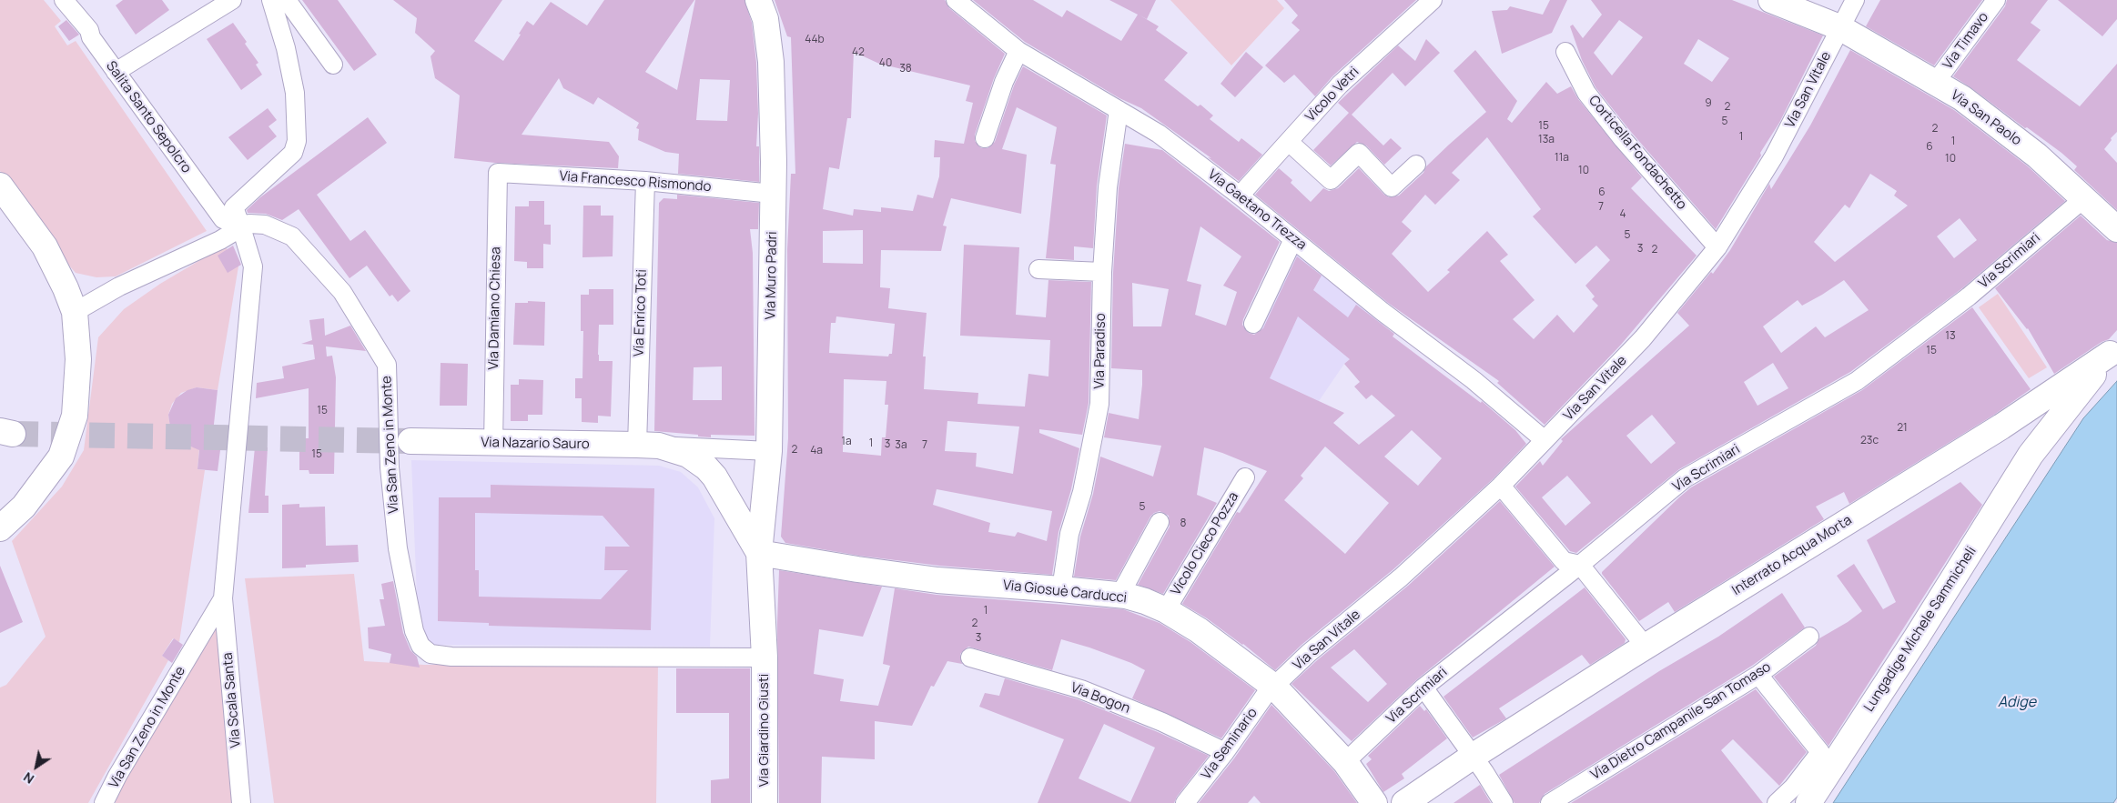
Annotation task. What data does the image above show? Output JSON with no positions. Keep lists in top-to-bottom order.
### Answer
{
  "streets": {
    "street": [
      "Via Timavo",
      "Via San Vitale",
      "Vicolo Vetri",
      "Salita Santo Sepolcro",
      "Via San Paolo",
      "Corticella Fondachetto",
      "Via Francesco Rismondo",
      "Via Gaetano Trezza",
      "Via Scrimiari",
      "Via Muro Padri",
      "Via Damiano Chiesa",
      "Via Enrico Toti",
      "Via Paradiso",
      "Via Nazario Sauro",
      "Via San Zeno in Monte",
      "Vicolo Cieco Pozza",
      "Interrato Acqua Morta",
      "Via Giosuè Carducci",
      "Lungadige Michele Sammicheli",
      "Via Bogon",
      "Via Scala Santa",
      "Via Dietro Campanile San Tomaso",
      "Via Giardino Giusti",
      "Via Seminario"
    ]
  },
  "crossings": [
    ["Via Timavo", "Via San Paolo"],
    ["Via San Vitale", "Via San Paolo"],
    ["Via San Vitale", "Corticella Fondachetto"],
    ["Via San Vitale", "Via Gaetano Trezza"],
    ["Via San Vitale", "Via Giosuè Carducci"],
    ["Via San Vitale", "Via Seminario"],
    ["Vicolo Vetri", "Via Gaetano Trezza"],
    ["Salita Santo Sepolcro", "Via San Zeno in Monte"],
    ["Via San Paolo", "Via Scrimiari"],
    ["Via Francesco Rismondo", "Via Muro Padri"],
    ["Via Francesco Rismondo", "Via Damiano Chiesa"],
    ["Via Francesco Rismondo", "Via Enrico Toti"],
    ["Via Gaetano Trezza", "Via Paradiso"],
    ["Via Scrimiari", "Via Giosuè Carducci"],
    ["Via Muro Padri", "Via Nazario Sauro"],
    ["Via Muro Padri", "Via Giosuè Carducci"],
    ["Via Muro Padri", "Via Giardino Giusti"],
    ["Via Damiano Chiesa", "Via Nazario Sauro"],
    ["Via Enrico Toti", "Via Nazario Sauro"],
    ["Via Paradiso", "Via Giosuè Carducci"],
    ["Via Nazario Sauro", "Via Giosuè Carducci"],
    ["Via Nazario Sauro", "Via Giardino Giusti"],
    ["Via San Zeno in Monte", "Via Scala Santa"],
    ["Via San Zeno in Monte", "Via Giardino Giusti"],
    ["Vicolo Cieco Pozza", "Via Giosuè Carducci"],
    ["Interrato Acqua Morta", "Lungadige Michele Sammicheli"],
    ["Via Giosuè Carducci", "Via Giardino Giusti"],
    ["Via Giosuè Carducci", "Via Seminario"],
    ["Via Bogon", "Via Seminario"]
  ],
  "water": ["Adige"],
  "house_numbers": [
    "44b",
    "42",
    "40",
    "38",
    "9",
    "2",
    "5",
    "15",
    "2",
    "1",
    "13a",
    "1",
    "6",
    "11a",
    "10",
    "10",
    "6",
    "7",
    "4",
    "5",
    "3",
    "2",
    "13",
    "15",
    "15",
    "21",
    "23c",
    "1a",
    "1",
    "3",
    "3a",
    "7",
    "2",
    "4a",
    "15",
    "5",
    "8",
    "1",
    "2",
    "3"
  ],
  "north": "bottom left"
}
